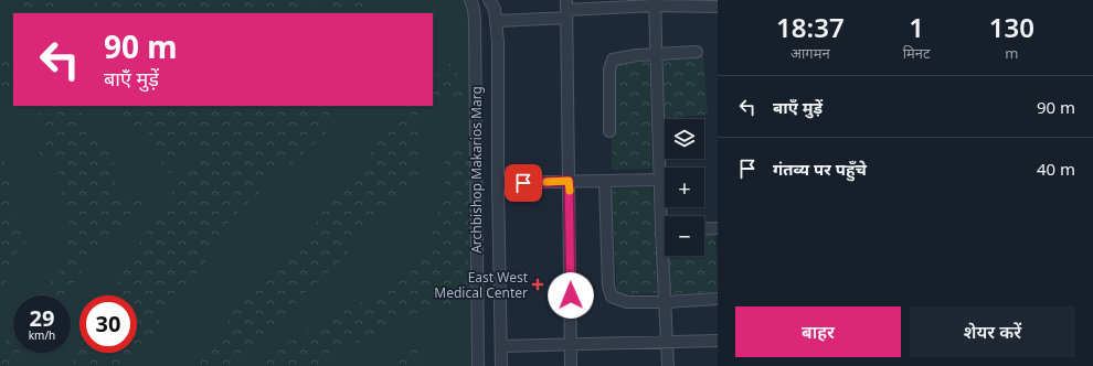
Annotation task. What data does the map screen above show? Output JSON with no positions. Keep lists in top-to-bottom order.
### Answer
{
  "streets": {
    "street": ["Archbishop Makarios Marg"]
  },
  "places": {
    "health": ["East West Medical Center"]
  },
  "page": {
    "eta": [
      "18:37",
      "आगमन",
      "1",
      "मिनट",
      "130",
      "m"
    ],
    "turn": ["90 m", "बाएँ मुड़ें"],
    "list": [
      {
        "name": "बाएँ मुड़ें",
        "value": "90 m"
      },
      {
        "name": "गंतव्य पर पहुँचे",
        "value": "40 m"
      }
    ],
    "map_buttons": ["+", "−"],
    "speed": "29 km/h",
    "limit": "30",
    "buttons": ["बाहर", "शेयर करें"]
  }
}
